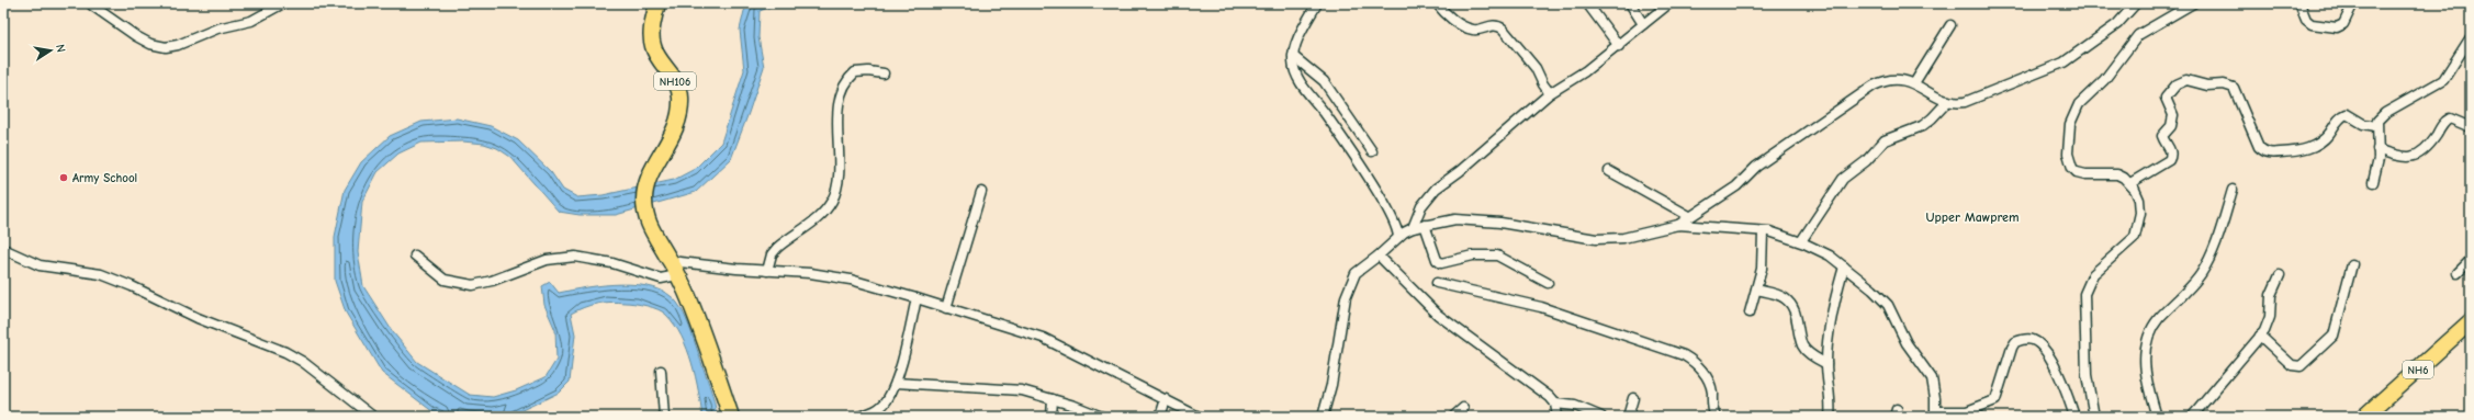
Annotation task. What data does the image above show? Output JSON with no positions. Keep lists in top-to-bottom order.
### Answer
{
  "streets": {
    "highway": ["NH106", "NH6"]
  },
  "districts": ["Upper Mawprem"],
  "places": ["Army School"],
  "north": "right"
}
